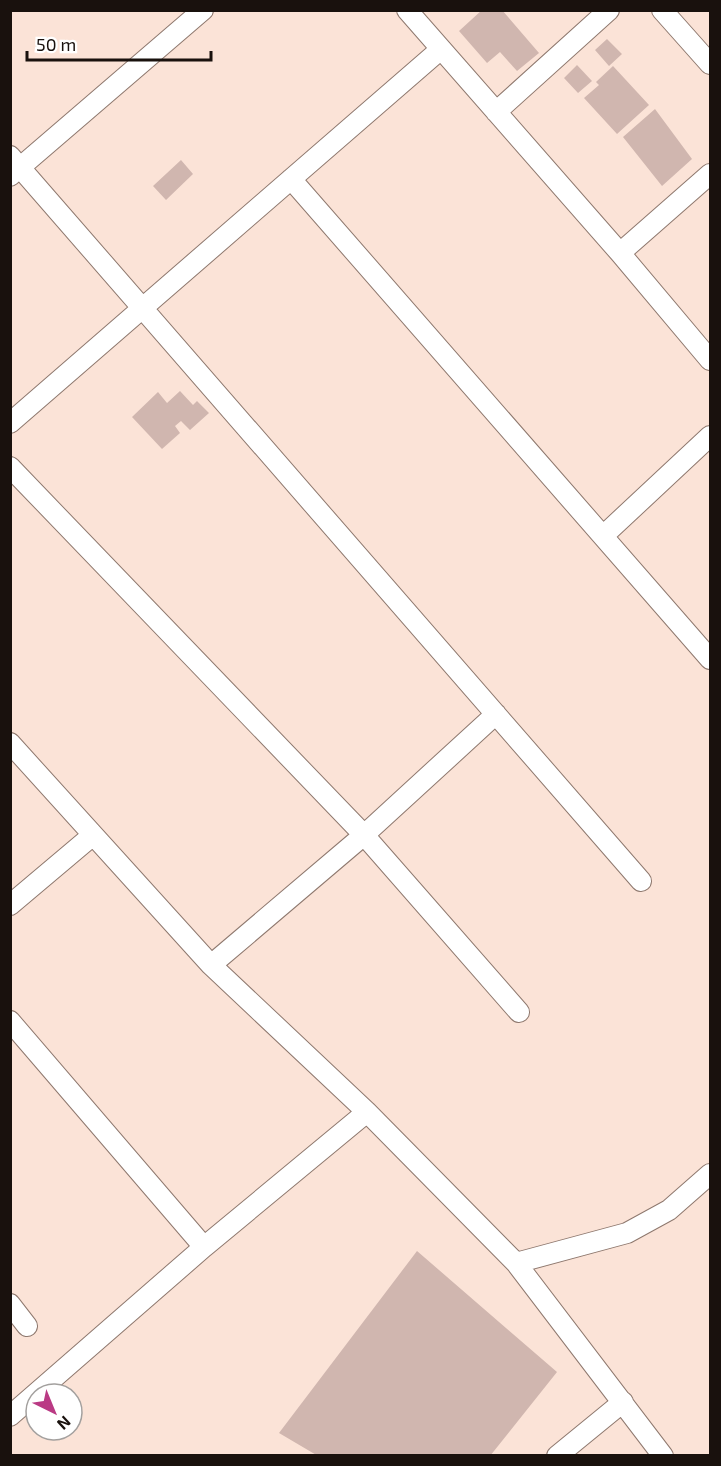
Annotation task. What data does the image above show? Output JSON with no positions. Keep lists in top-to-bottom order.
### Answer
{
  "scale_bar": "50 m",
  "north": "bottom right"
}
